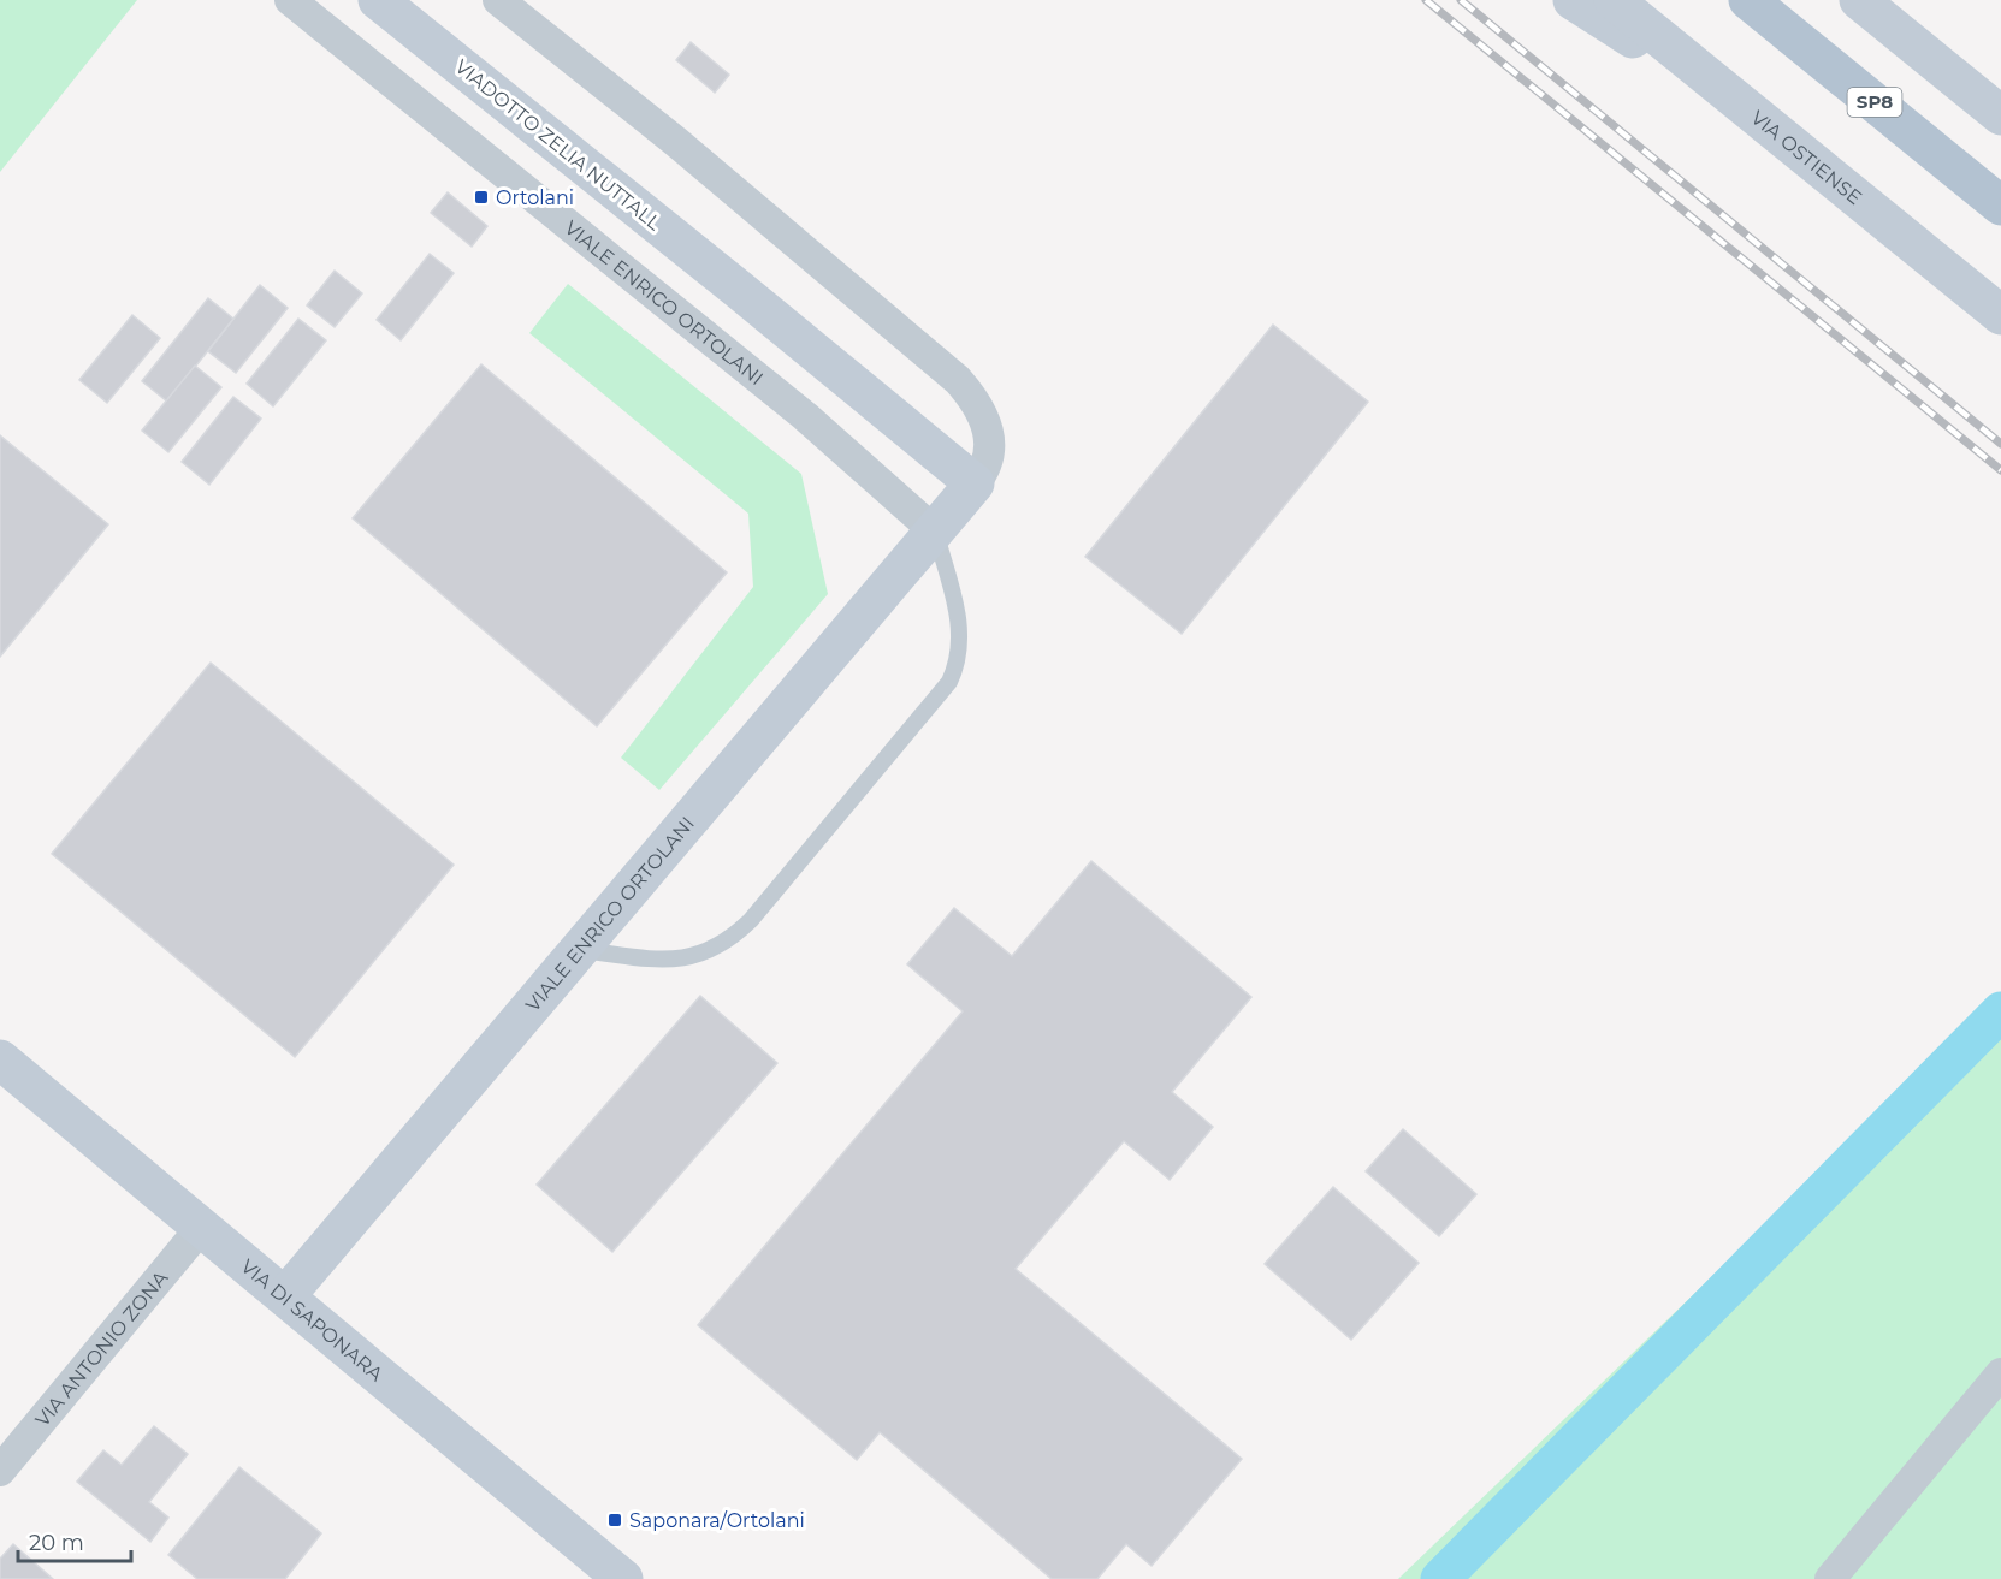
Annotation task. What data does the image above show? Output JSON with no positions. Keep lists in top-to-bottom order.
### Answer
{
  "streets": {
    "main road": ["SP8"],
    "street": [
      "VIADOTTO ZELIA NUTTALL",
      "VIA OSTIENSE",
      "VIALE ENRICO ORTOLANI",
      "VIA DI SAPONARA",
      "VIA ANTONIO ZONA"
    ]
  },
  "crossings": [
    ["VIADOTTO ZELIA NUTTALL", "VIALE ENRICO ORTOLANI"],
    ["VIALE ENRICO ORTOLANI", "VIA DI SAPONARA"],
    ["VIA DI SAPONARA", "VIA ANTONIO ZONA"]
  ],
  "places": {
    "transit": ["Ortolani", "Saponara/Ortolani"]
  },
  "scale_bar": "20 m"
}
